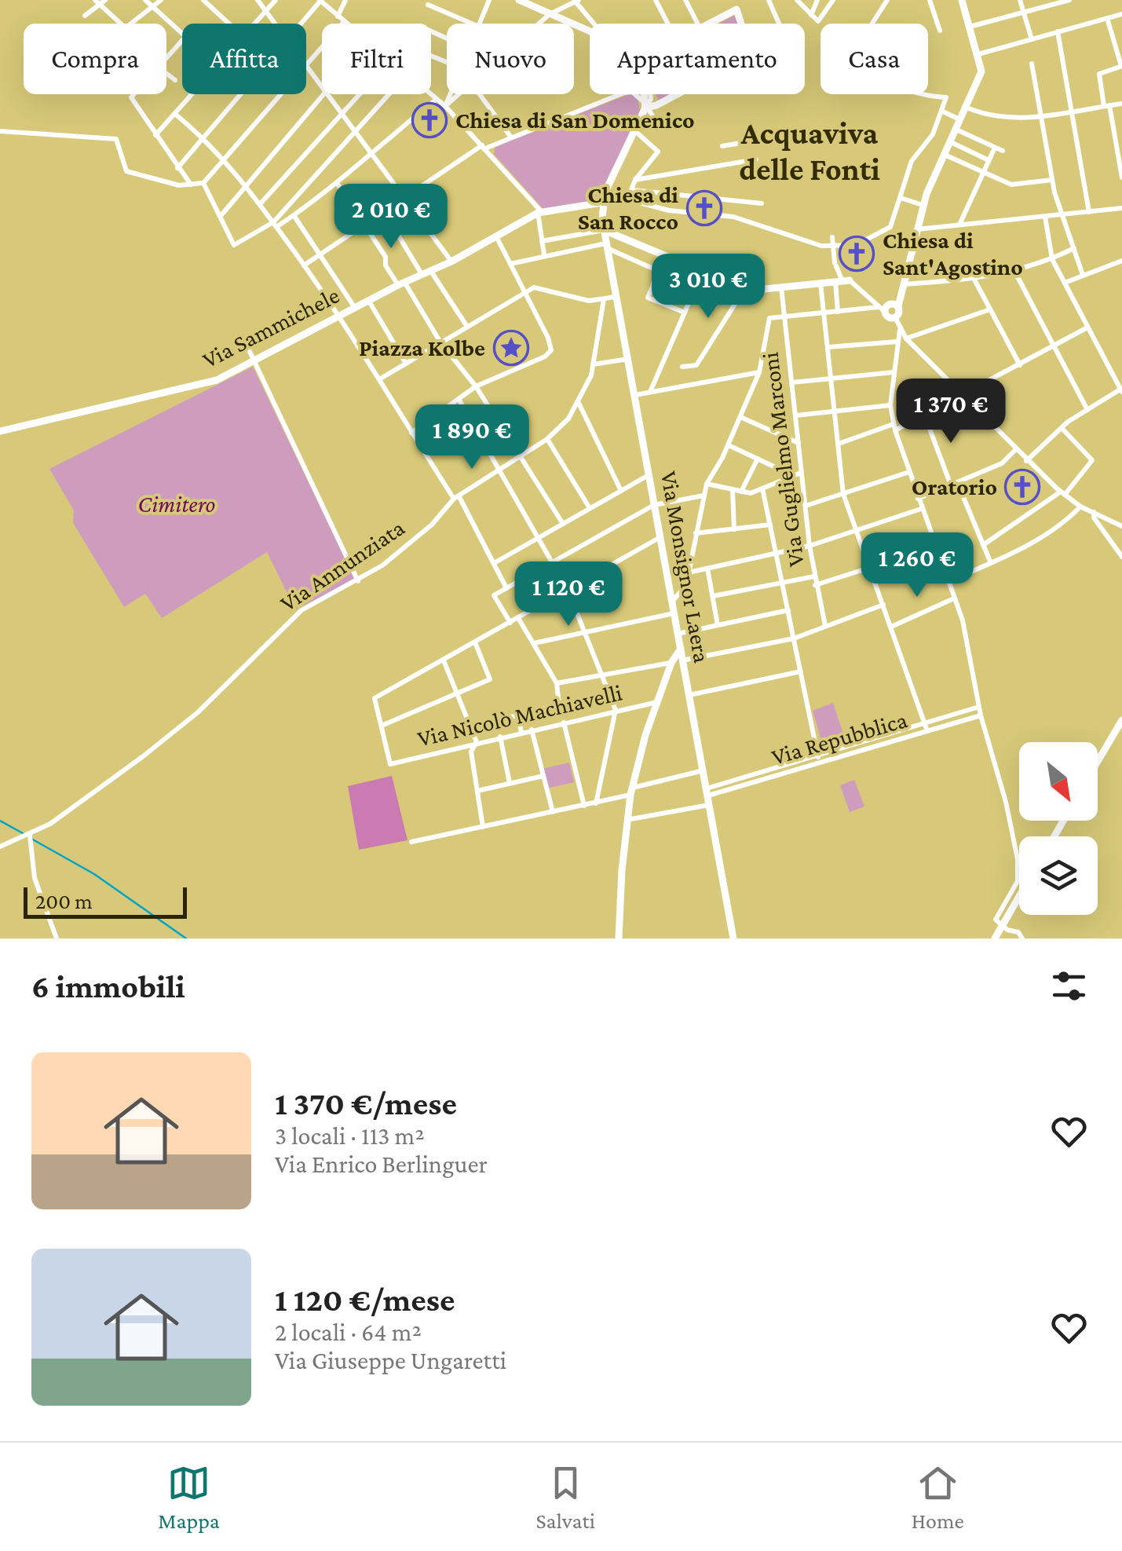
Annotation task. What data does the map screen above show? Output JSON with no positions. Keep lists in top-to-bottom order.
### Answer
{
  "streets": {
    "street": [
      "Via Sammichele",
      "Via Guglielmo Marconi",
      "Via Annunziata",
      "Via Monsignor Laera",
      "Via Nicolò Machiavelli",
      "Via Repubblica"
    ]
  },
  "crossings": [
    ["Via Monsignor Laera", "Via Repubblica"]
  ],
  "districts": ["Acquaviva delle Fonti"],
  "parks": ["Cimitero"],
  "places": {
    "church": [
      "Chiesa di San Domenico",
      "Chiesa di San Rocco",
      "Chiesa di Sant'Agostino",
      "Oratorio"
    ],
    "place": ["Piazza Kolbe"]
  },
  "scale_bar": "200 m",
  "north": "bottom right",
  "page": {
    "chip": [
      "Compra",
      "Affitta",
      "Filtri",
      "Nuovo",
      "Appartamento",
      "Casa"
    ],
    "price": [
      "2 010 €",
      "3 010 €",
      "1 370 €",
      "1 890 €",
      "1 260 €",
      "1 120 €"
    ],
    "scale": "200 m",
    "heading": "6 immobili",
    "list": [
      {
        "name": "1 370 €/mese",
        "note": "3 locali · 113 m² · Via Enrico Berlinguer"
      },
      {
        "name": "1 120 €/mese",
        "note": "2 locali · 64 m² · Via Giuseppe Ungaretti"
      }
    ],
    "tabs": ["Mappa", "Salvati", "Home"]
  }
}
